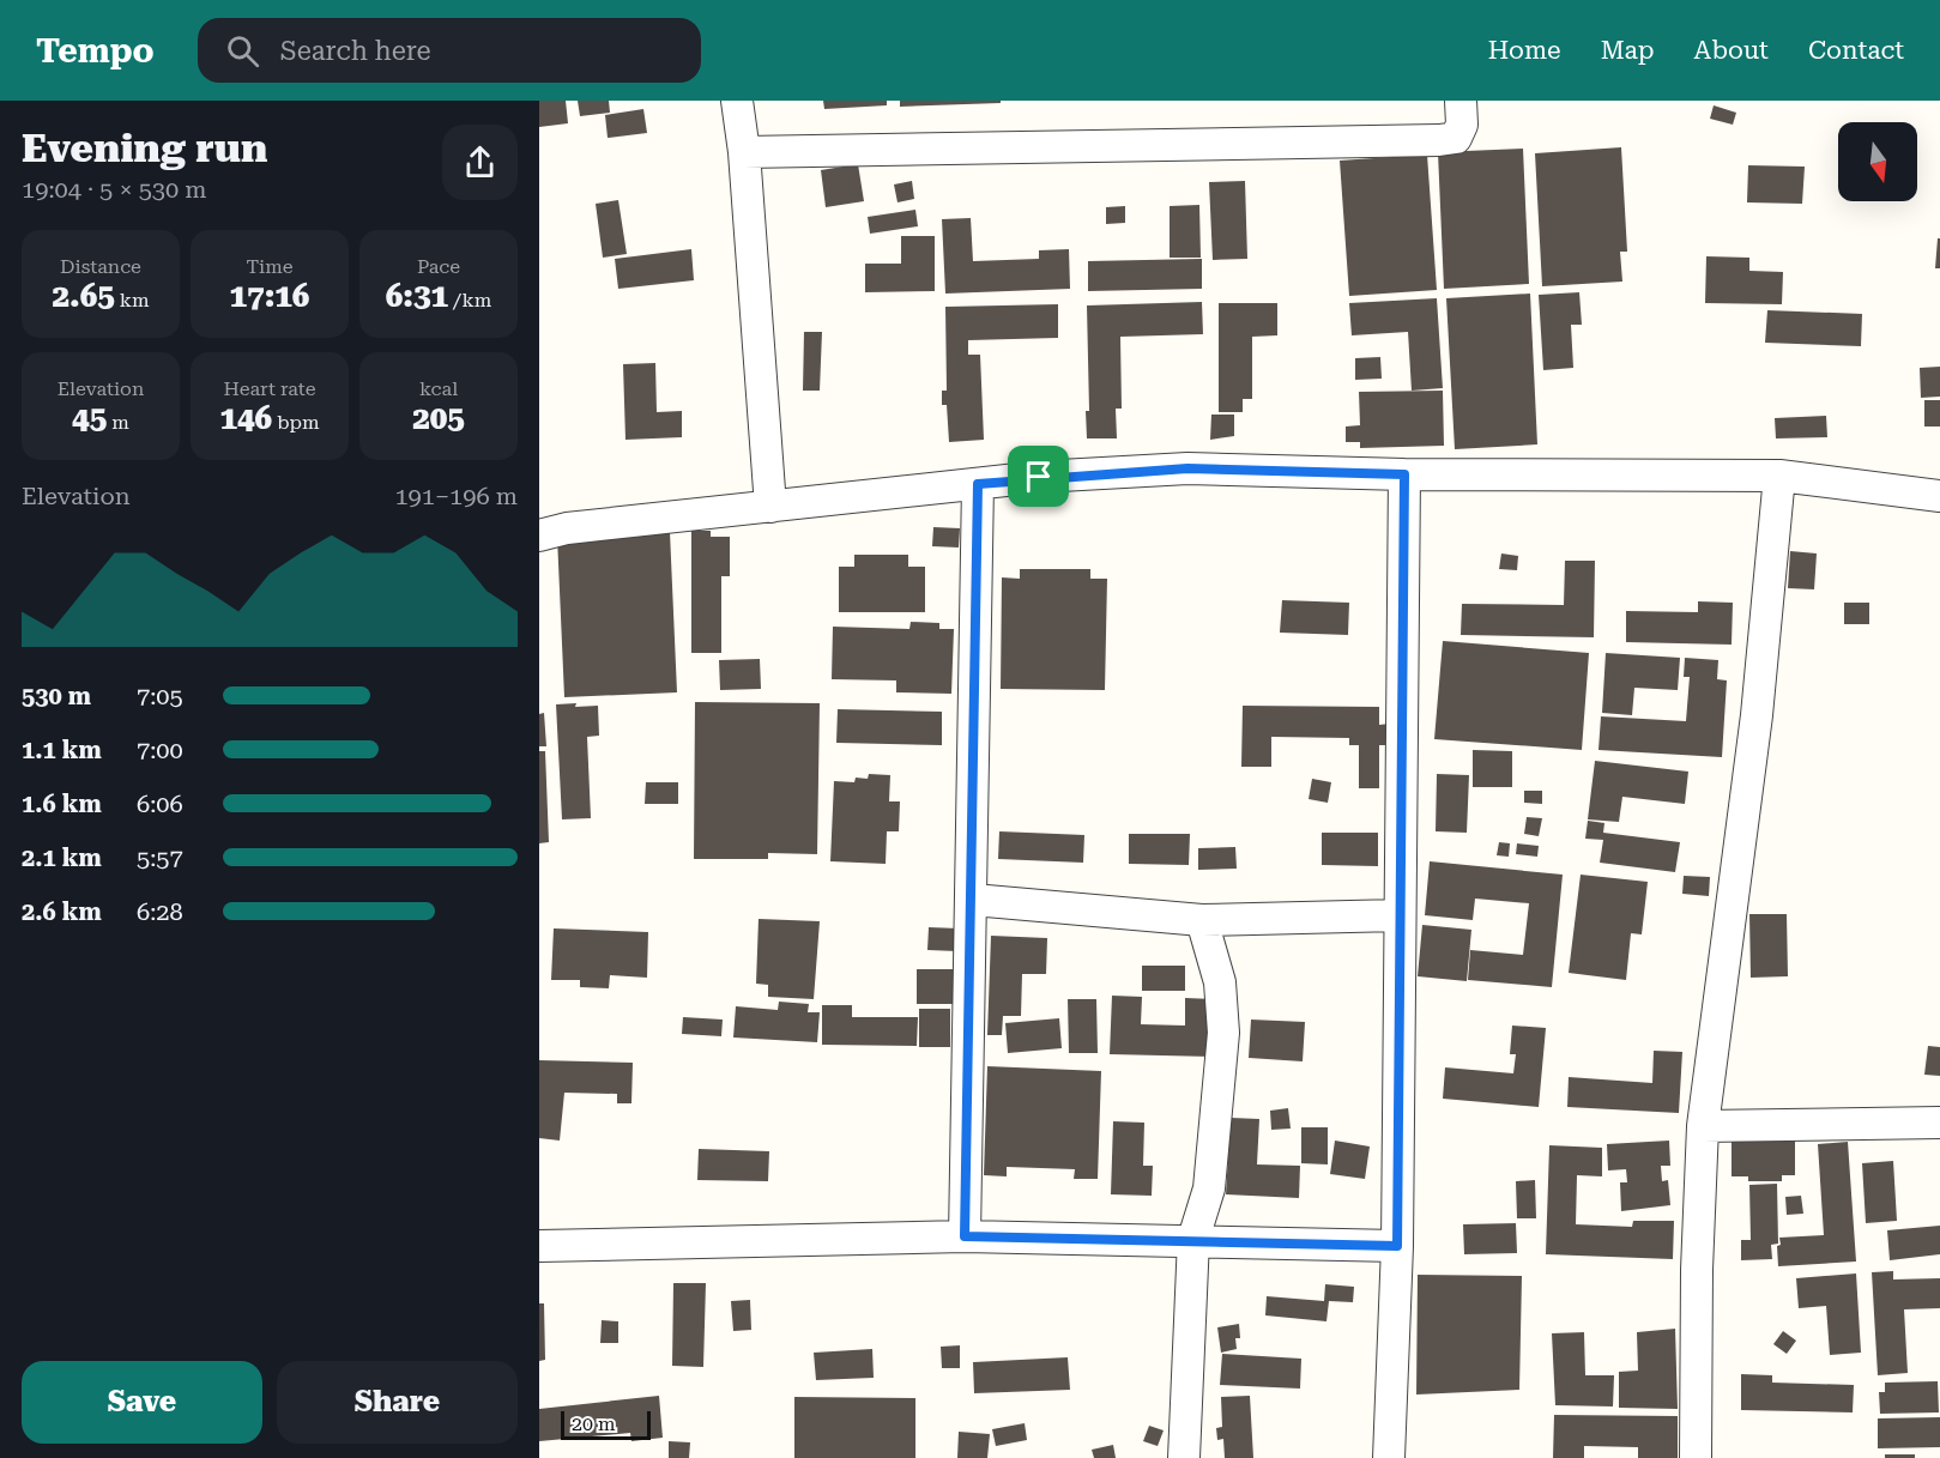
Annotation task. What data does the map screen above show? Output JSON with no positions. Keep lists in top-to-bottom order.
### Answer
{
  "scale_bar": "20 m",
  "north": "bottom",
  "page": {
    "header": "Tempo",
    "search": "Search here",
    "nav": [
      "Home",
      "Map",
      "About",
      "Contact"
    ],
    "heading": ["Evening run", "19:04 · 5 × 530 m"],
    "stats": [
      ["Distance", "2.65 km"],
      ["Time", "17:16"],
      ["Pace", "6:31 /km"],
      ["Elevation", "45 m"],
      ["Heart rate", "146 bpm"],
      ["kcal", "205"]
    ],
    "chart": ["Elevation", "191–196 m"],
    "list": [
      {
        "name": "530 m",
        "note": "7:05"
      },
      {
        "name": "1.1 km",
        "note": "7:00"
      },
      {
        "name": "1.6 km",
        "note": "6:06"
      },
      {
        "name": "2.1 km",
        "note": "5:57"
      },
      {
        "name": "2.6 km",
        "note": "6:28"
      }
    ],
    "buttons": ["Save", "Share"],
    "scale": "20 m"
  }
}
